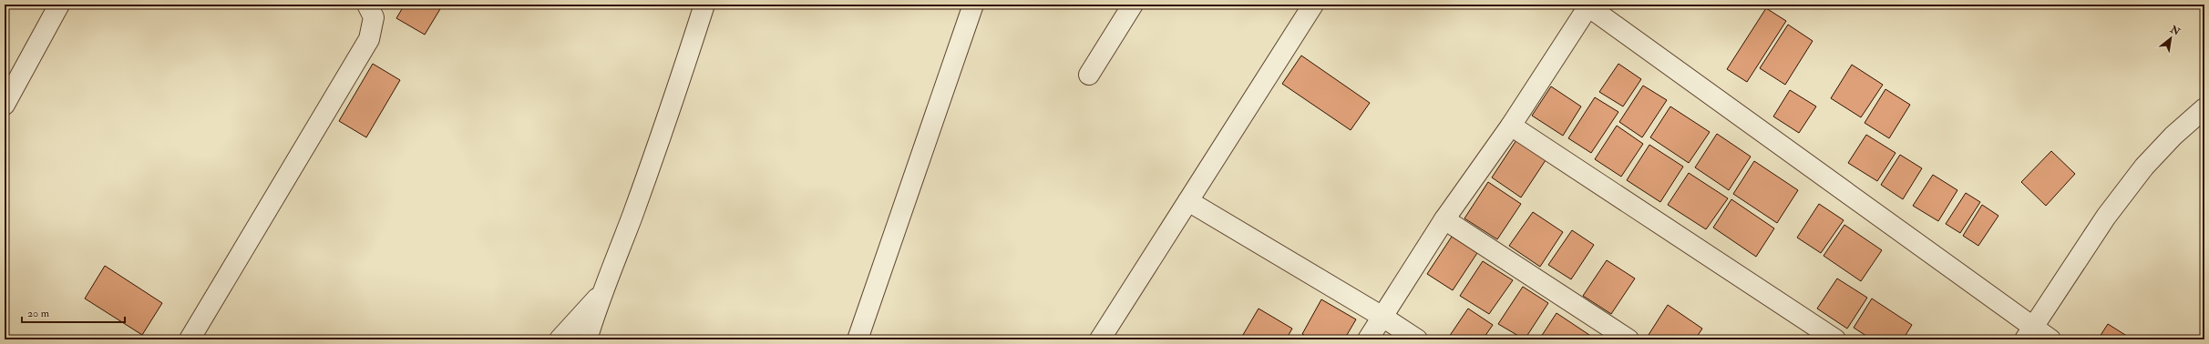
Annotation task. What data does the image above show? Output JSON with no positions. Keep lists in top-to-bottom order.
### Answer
{
  "scale_bar": "20 m",
  "north": "top right"
}
